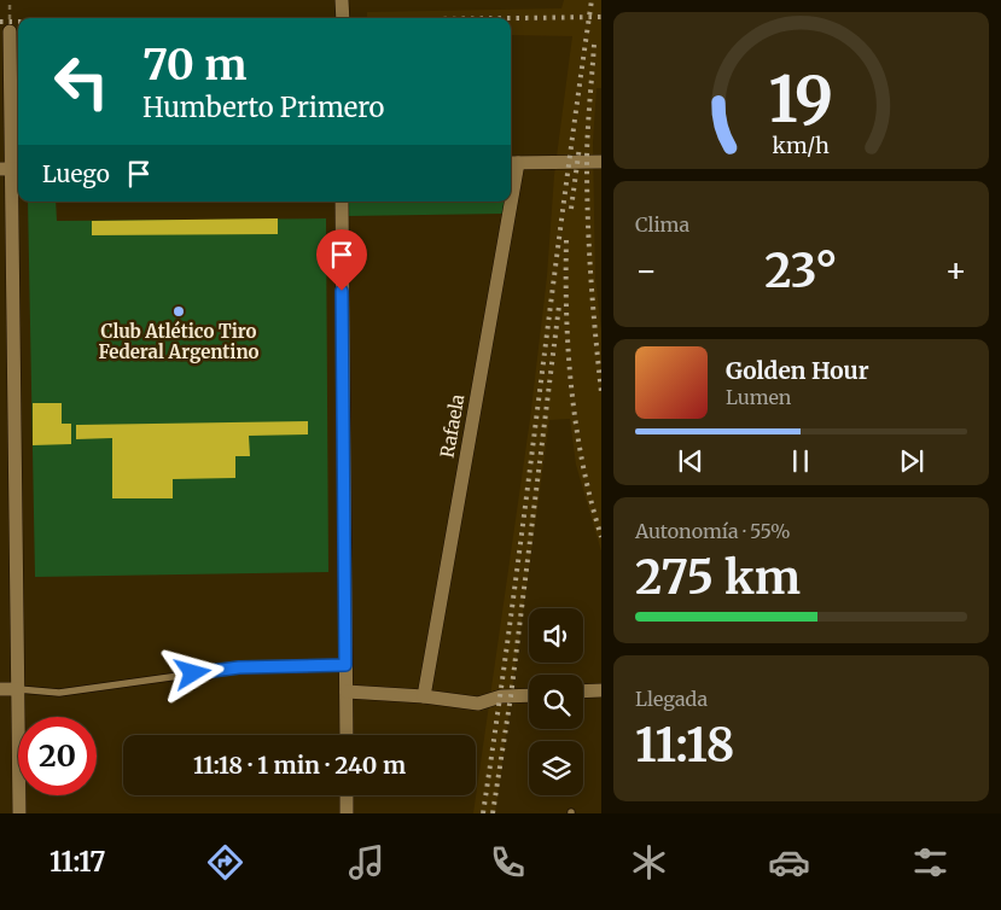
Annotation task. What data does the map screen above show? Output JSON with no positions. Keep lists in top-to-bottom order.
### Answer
{
  "streets": {
    "street": ["Rafaela"]
  },
  "places": ["Club Atlético Tiro Federal Argentino"],
  "page": {
    "turn": ["70 m", "Humberto Primero"],
    "then": "Luego",
    "tile": [
      "Clima",
      ["Autonomía · 55%", "275 km"],
      ["Llegada", "11:18"]
    ],
    "heat": ["−", "23°", "+"],
    "song": ["Golden Hour", "Lumen"],
    "limit": "20",
    "trip": "11:18 · 1 min · 240 m",
    "tabs": "11:17",
    "gauge": ["19", "km/h"]
  }
}
